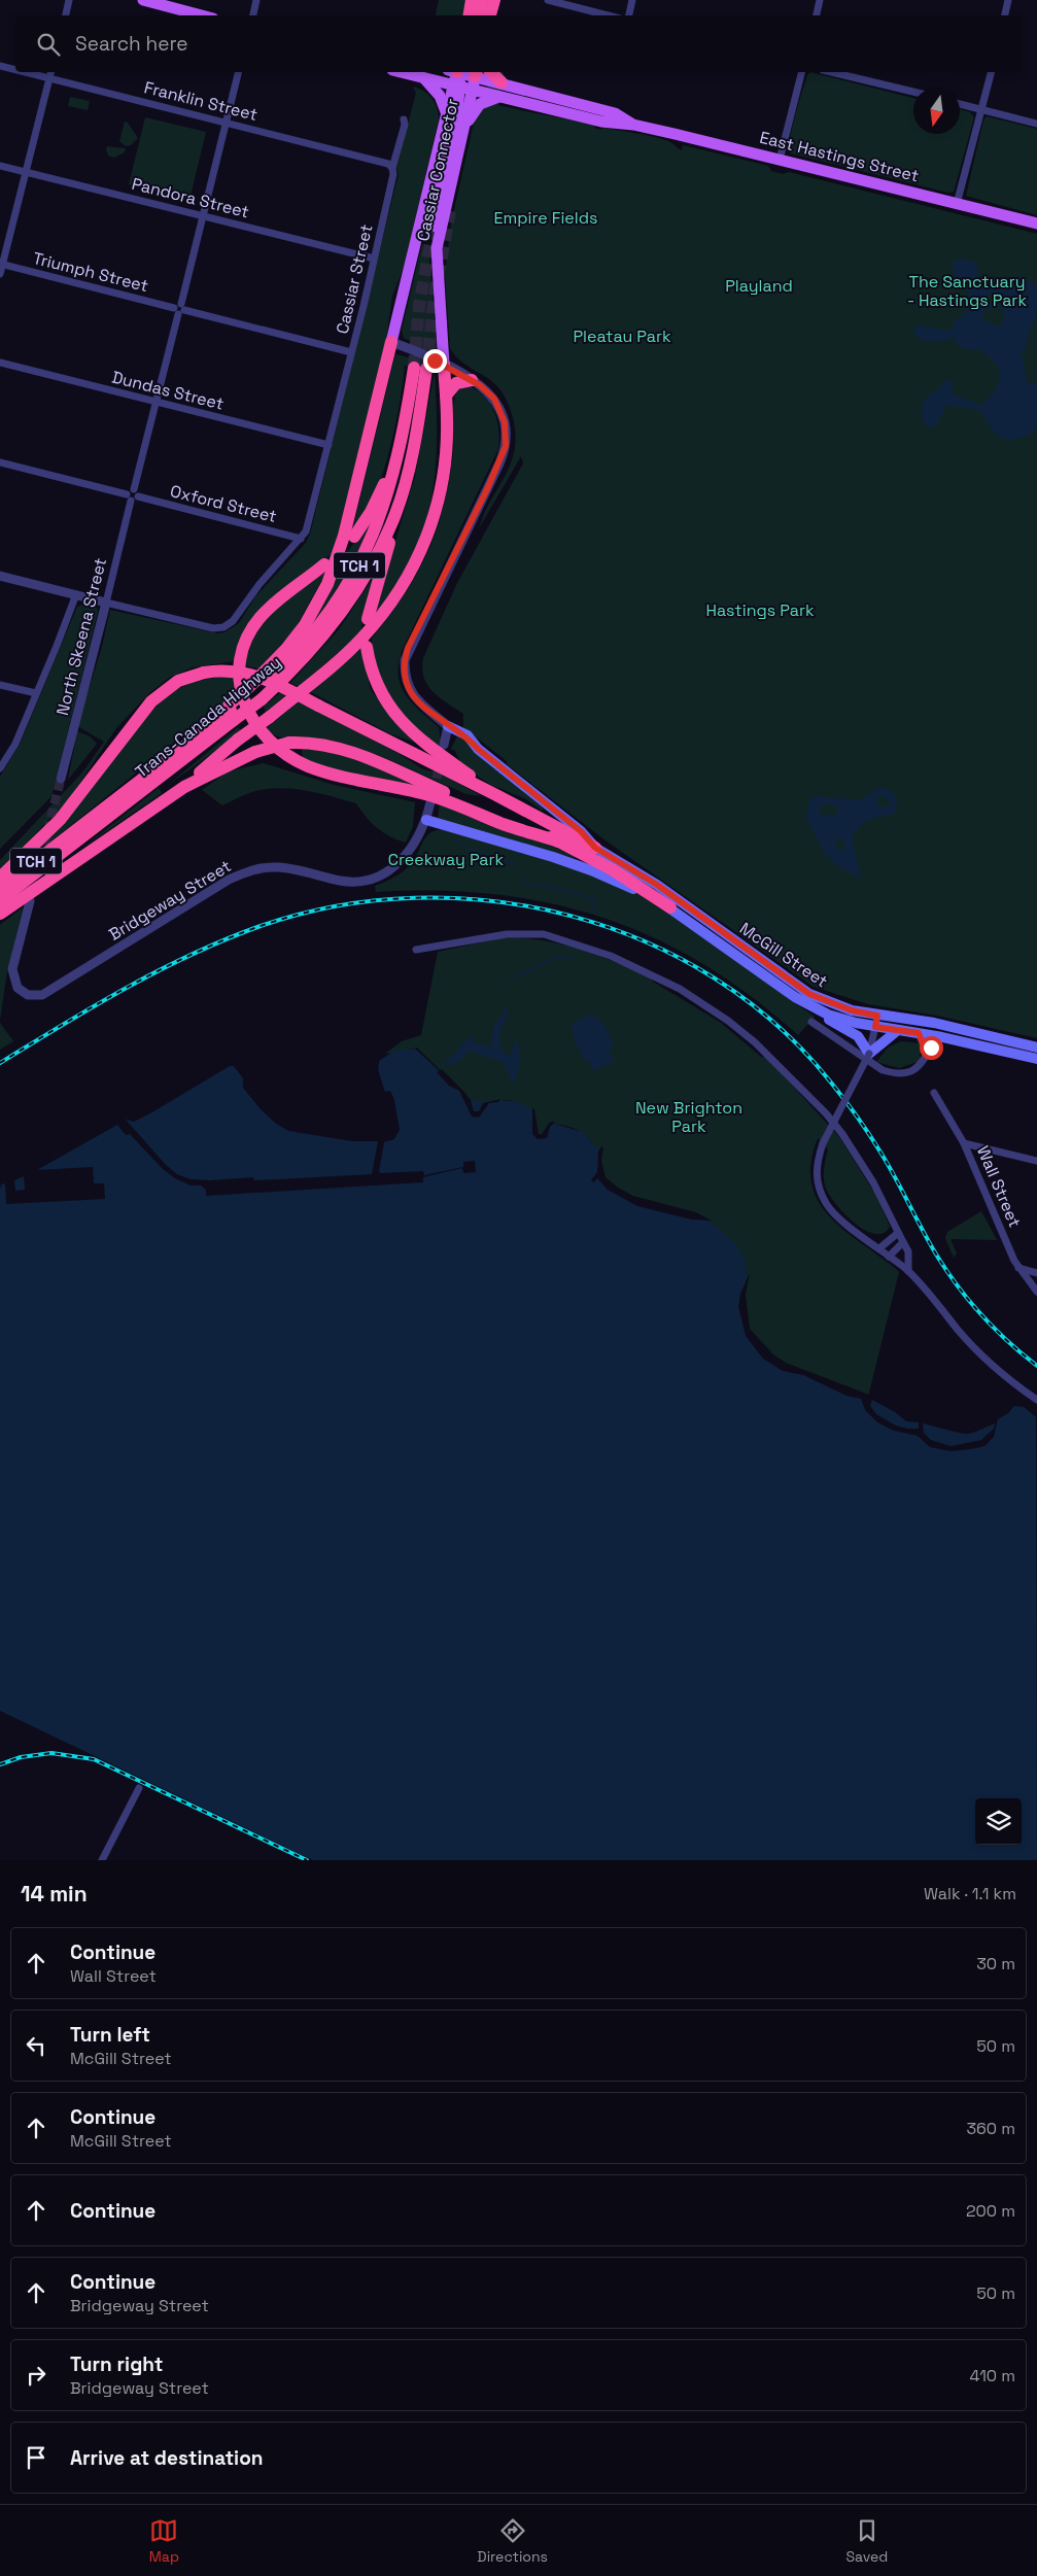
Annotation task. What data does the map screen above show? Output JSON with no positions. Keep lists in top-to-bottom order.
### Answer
{
  "streets": {
    "highway": ["TCH 1", "Trans-Canada Highway"],
    "main road": ["East Hastings Street", "Cassiar Connector", "McGill Street"],
    "street": [
      "Franklin Street",
      "Pandora Street",
      "Triumph Street",
      "Cassiar Street",
      "Dundas Street",
      "Oxford Street",
      "North Skeena Street",
      "Bridgeway Street",
      "Wall Street"
    ]
  },
  "crossings": [
    ["Franklin Street", "Cassiar Street"],
    ["East Hastings Street", "Cassiar Connector"],
    ["Pandora Street", "Cassiar Street"],
    ["Triumph Street", "Cassiar Street"],
    ["Cassiar Street", "Dundas Street"],
    ["Cassiar Street", "Oxford Street"],
    ["Cassiar Street", "North Skeena Street"],
    ["Oxford Street", "North Skeena Street"],
    ["Bridgeway Street", "McGill Street"]
  ],
  "parks": [
    "Empire Fields",
    "The Sanctuary - Hastings Park",
    "Playland",
    "Pleatau Park",
    "Hastings Park",
    "Creekway Park",
    "New Brighton Park"
  ],
  "north": "bottom",
  "page": {
    "search": "Search here",
    "heading": ["14 min", "Walk · 1.1 km"],
    "list": [
      ["Continue", "Wall Street", "30 m"],
      ["Turn left", "McGill Street", "50 m"],
      ["Continue", "McGill Street", "360 m"],
      ["Continue", "200 m"],
      ["Continue", "Bridgeway Street", "50 m"],
      ["Turn right", "Bridgeway Street", "410 m"],
      "Arrive at destination"
    ],
    "nav": ["Map", "Directions", "Saved"]
  }
}
